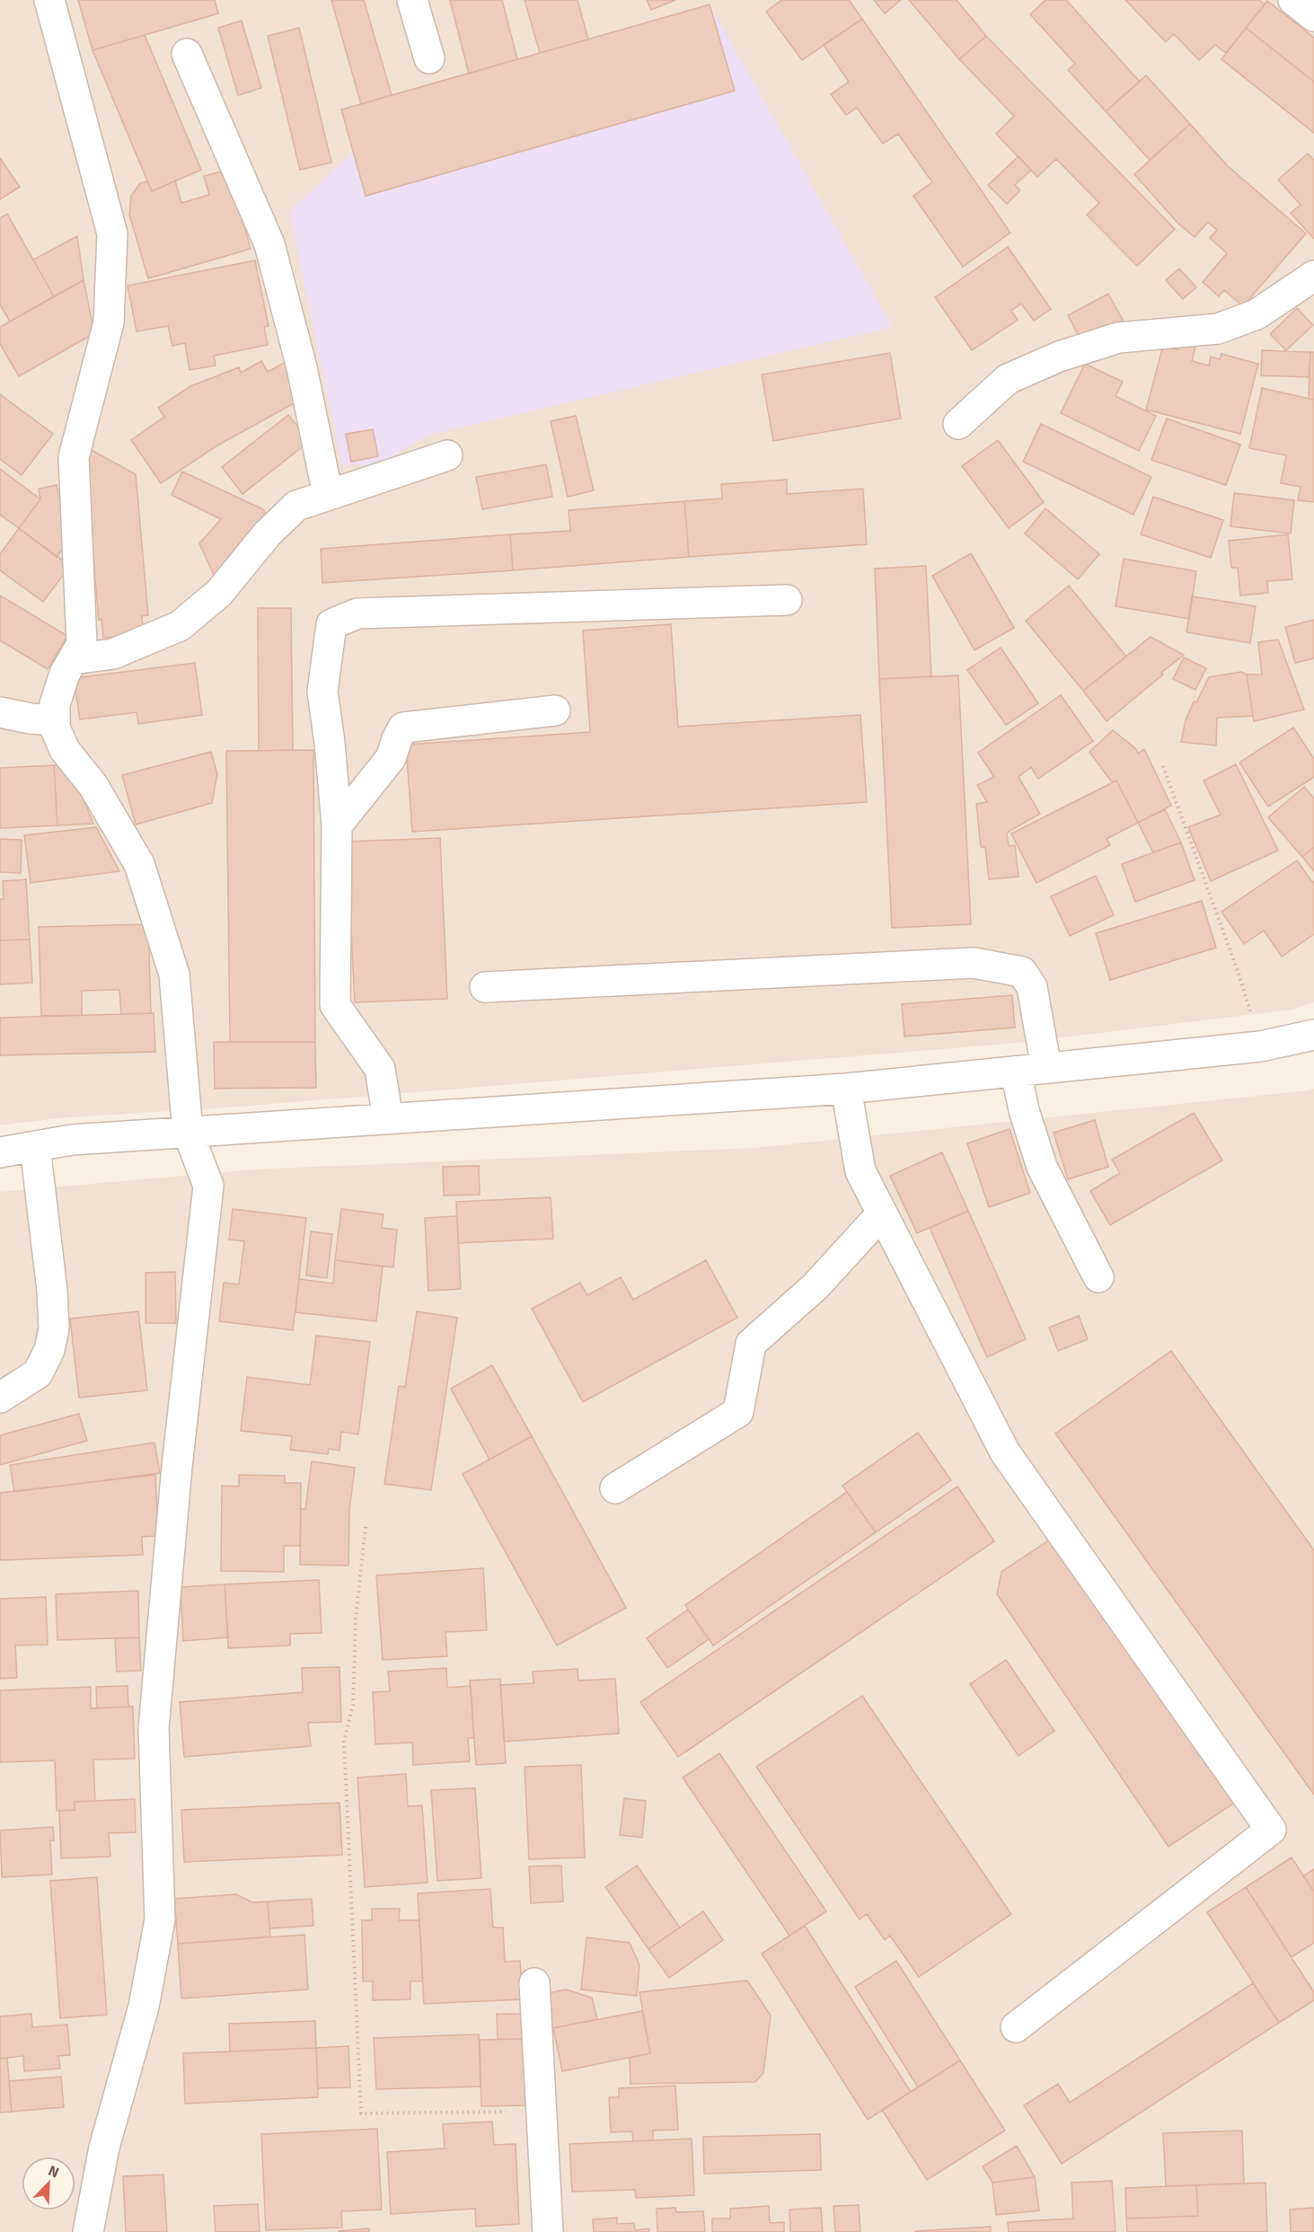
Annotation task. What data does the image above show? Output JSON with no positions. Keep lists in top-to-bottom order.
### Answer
{
  "north": "top right"
}
